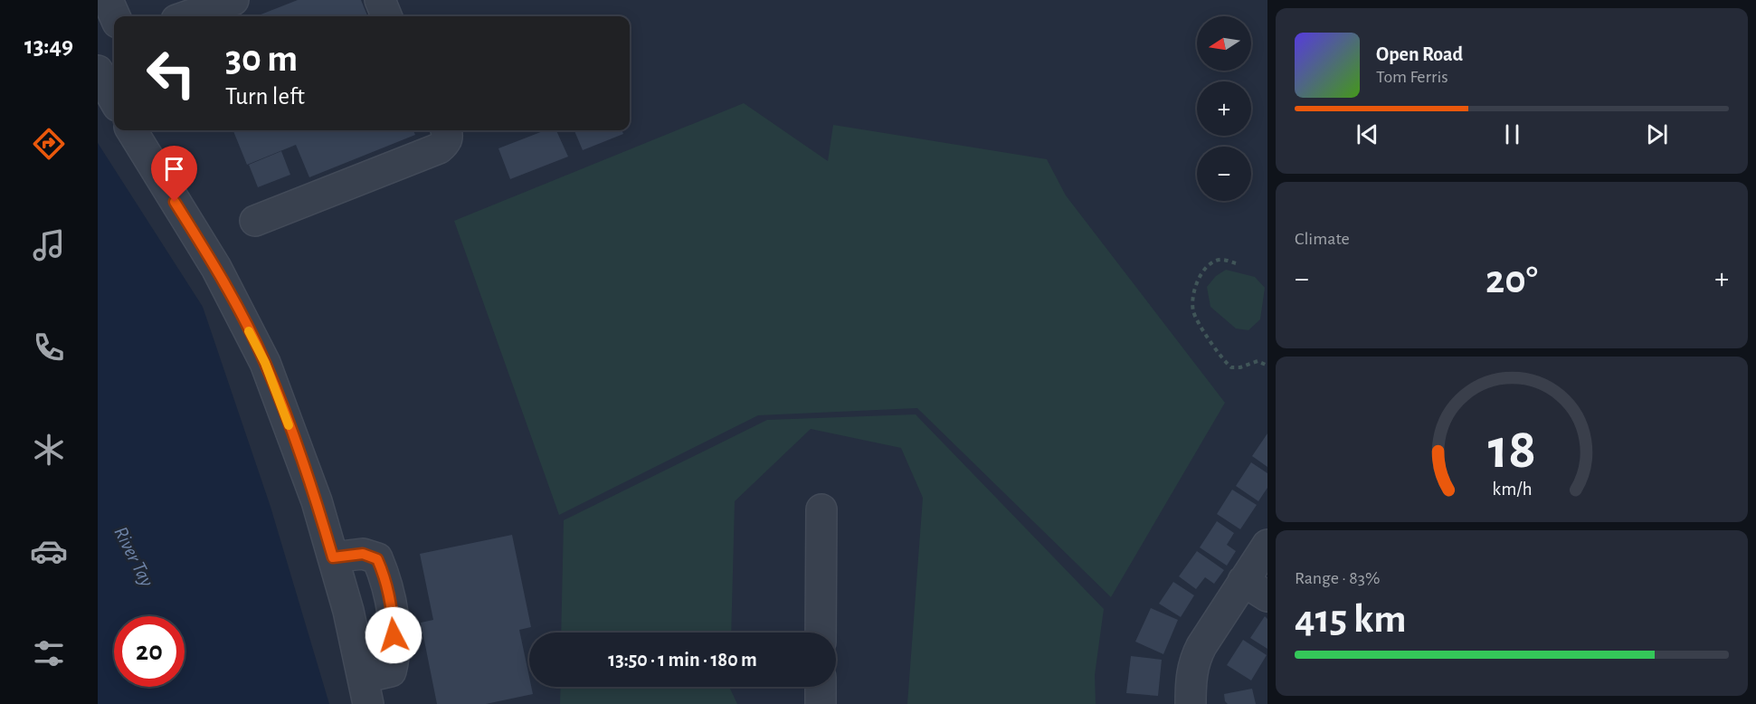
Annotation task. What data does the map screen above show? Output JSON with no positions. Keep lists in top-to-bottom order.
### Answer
{
  "water": ["River Tay"],
  "north": "left",
  "page": {
    "tabs": "13:49",
    "map_buttons": ["+", "−"],
    "turn": ["30 m", "Turn left"],
    "song": ["Open Road", "Tom Ferris"],
    "tile": [
      "Climate",
      ["Range · 83%", "415 km"]
    ],
    "heat": ["−", "20°", "+"],
    "limit": "20",
    "trip": "13:50 · 1 min · 180 m",
    "gauge": ["18", "km/h"]
  }
}
